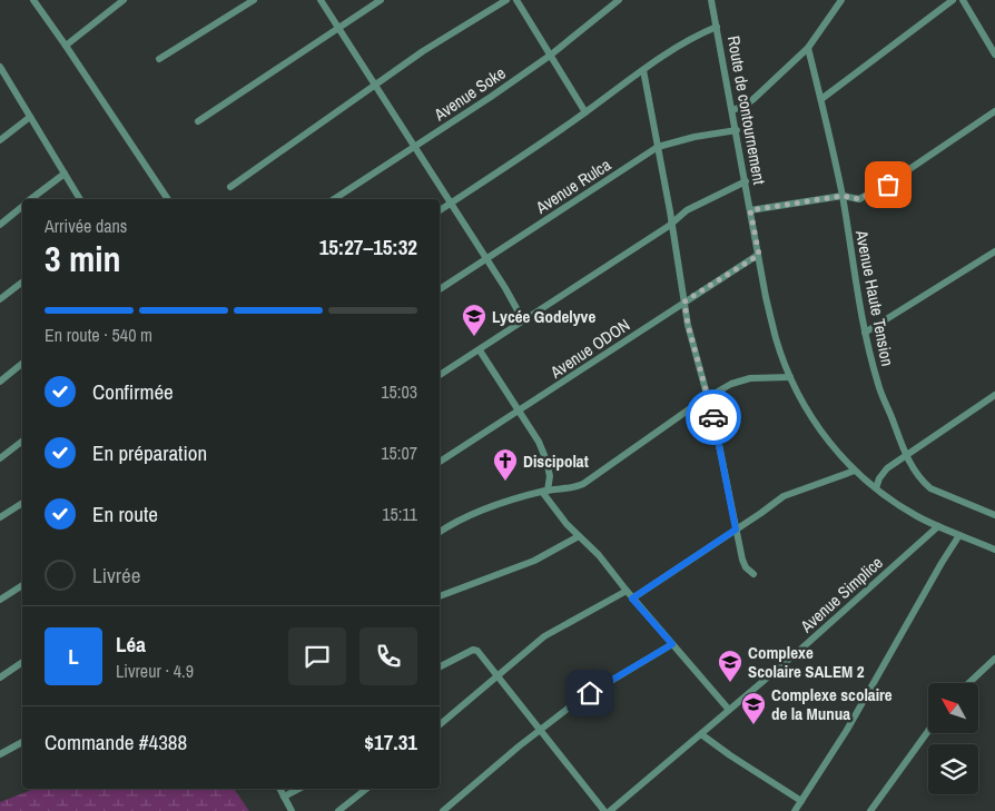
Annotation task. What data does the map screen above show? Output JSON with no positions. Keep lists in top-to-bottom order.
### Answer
{
  "streets": {
    "street": [
      "Avenue Soke",
      "Route de contournement",
      "Avenue Rulca",
      "Avenue Haute Tension",
      "Avenue ODON",
      "Avenue Simplice"
    ]
  },
  "crossings": [
    ["Route de contournement", "Avenue Rulca"],
    ["Route de contournement", "Avenue ODON"],
    ["Route de contournement", "Avenue Simplice"]
  ],
  "places": {
    "school or university": ["Lycée Godelyve", "Complexe Scolaire SALEM 2", "Complexe scolaire de la Munua"],
    "church": ["Discipolat"]
  },
  "north": "top left",
  "page": {
    "heading": ["3 min", "Arrivée dans", "15:27–15:32"],
    "panel": [
      "Léa",
      "Livreur · 4.9",
      "Commande #4388",
      "$17.31"
    ],
    "bar": "En route · 540 m",
    "list": [
      ["Confirmée", "15:03"],
      ["En préparation", "15:07"],
      ["En route", "15:11"],
      "Livrée"
    ],
    "round": "L"
  }
}
